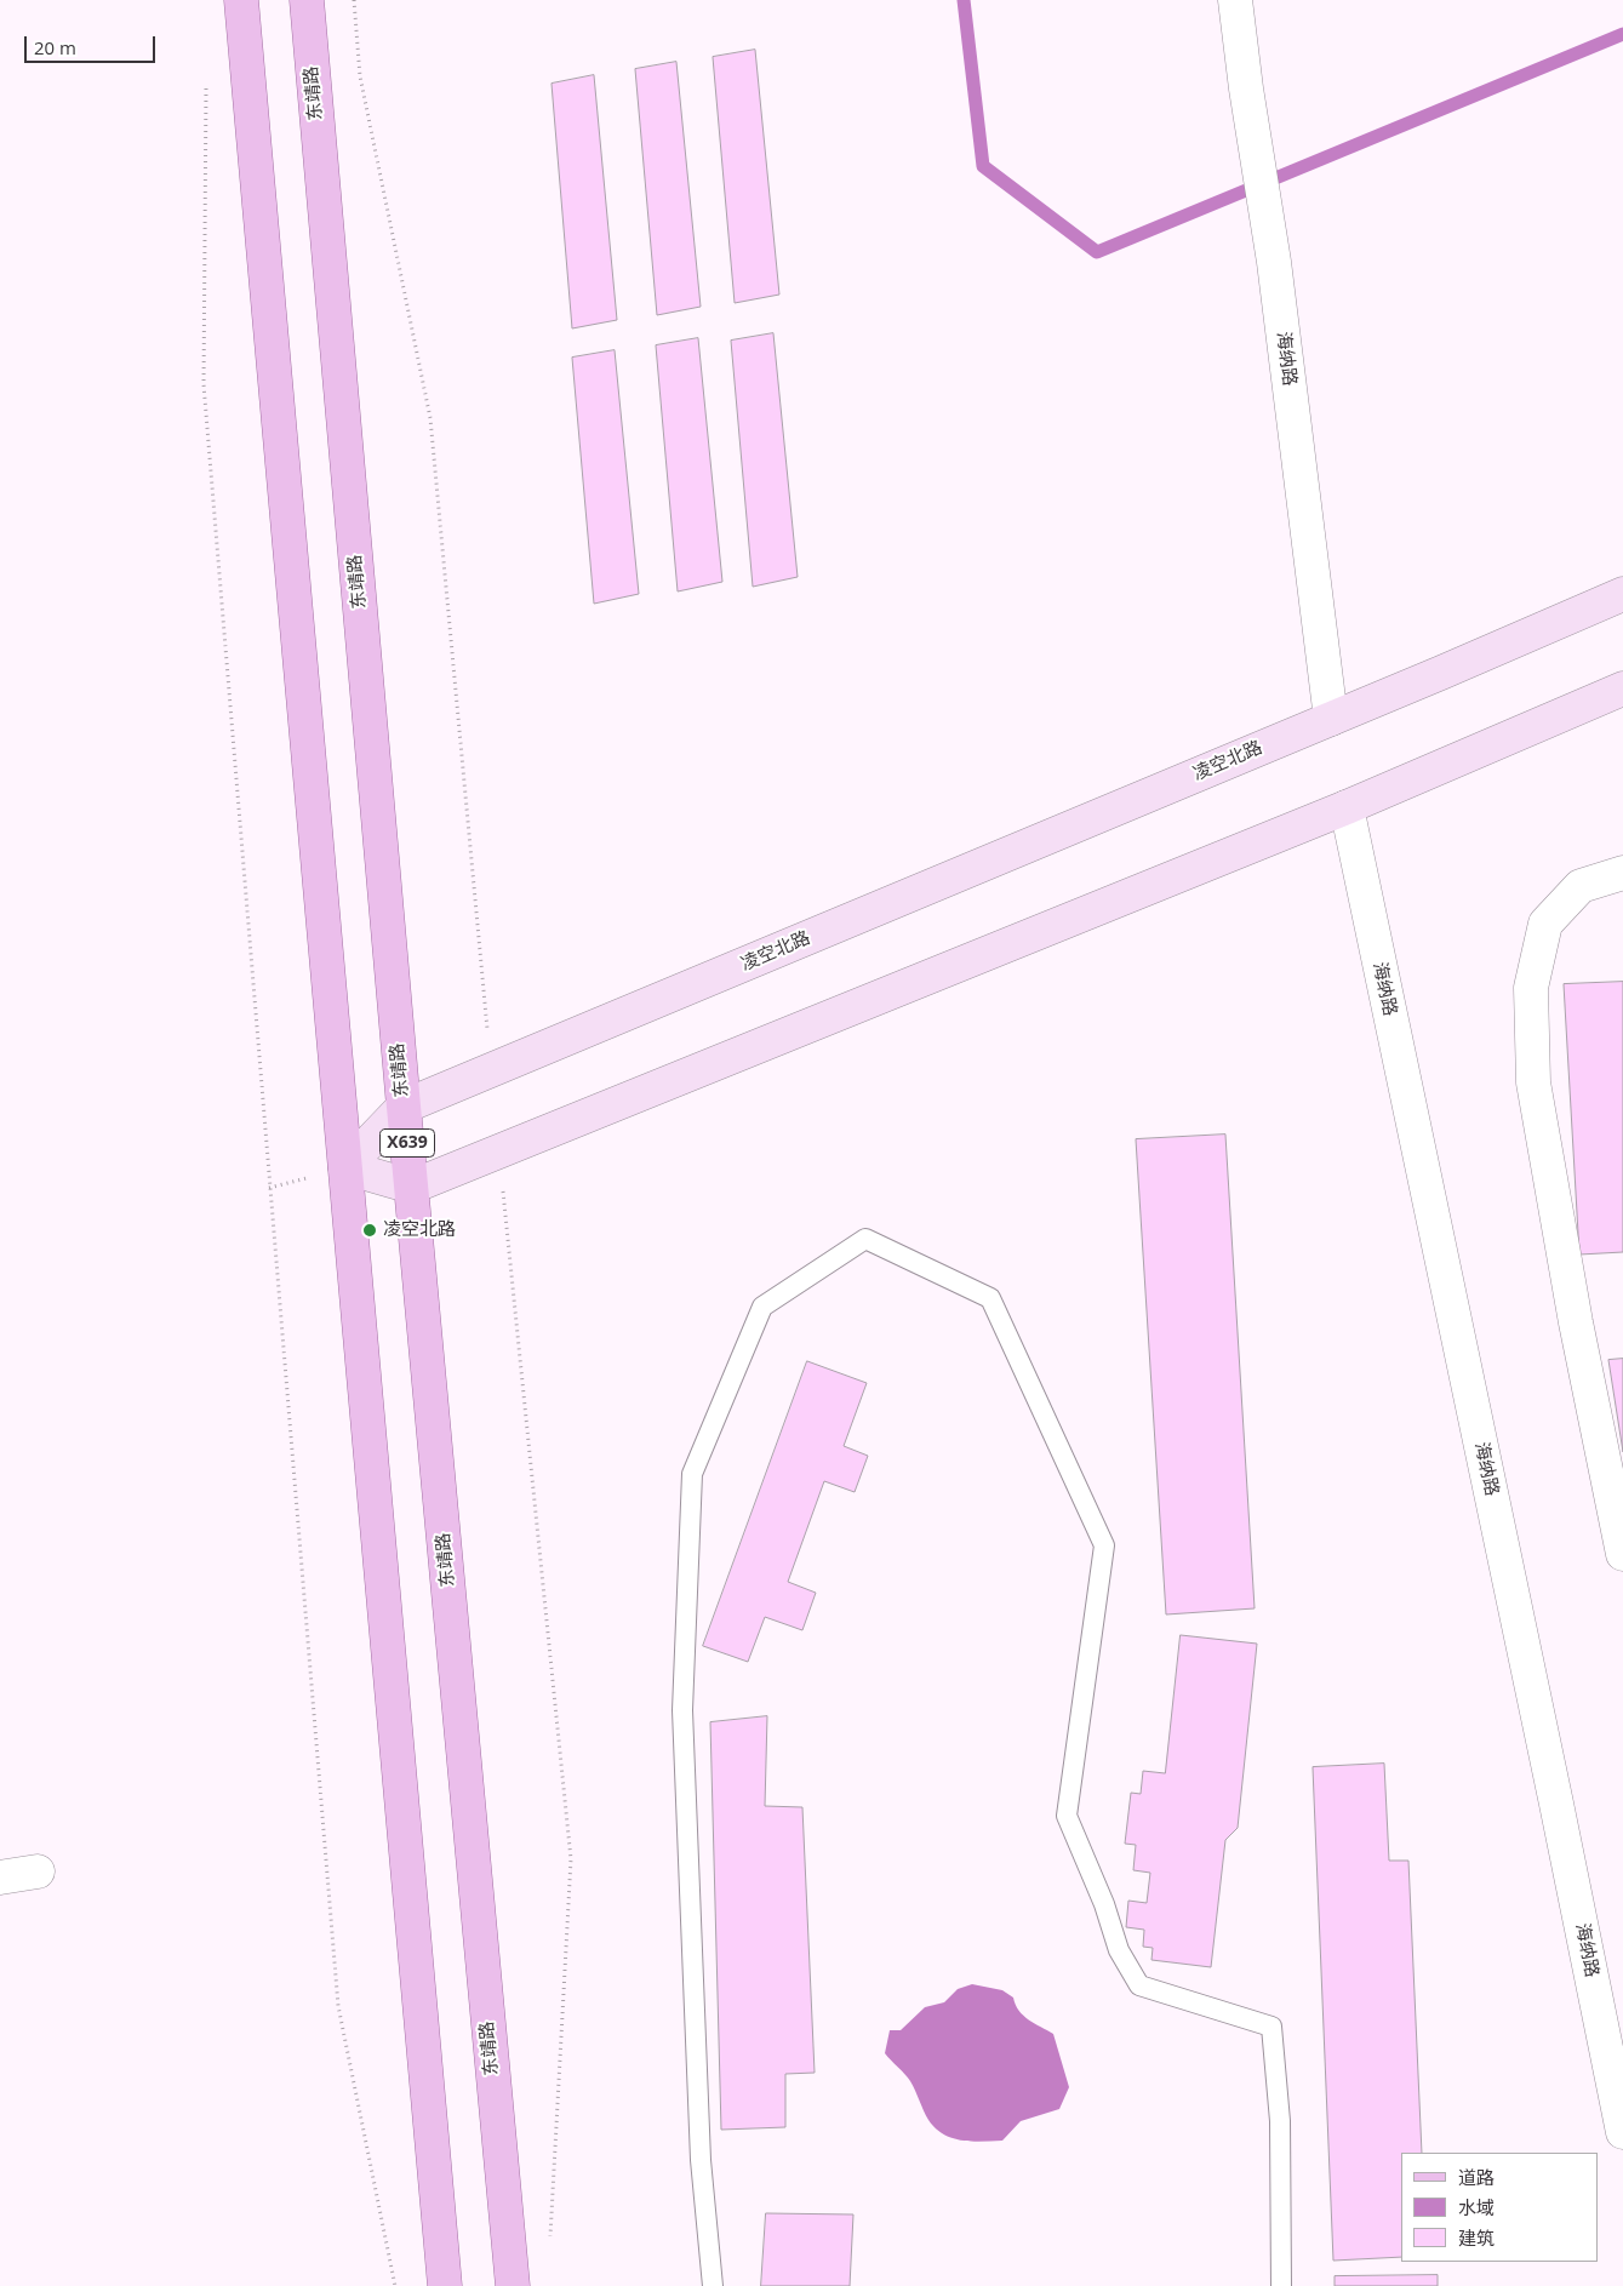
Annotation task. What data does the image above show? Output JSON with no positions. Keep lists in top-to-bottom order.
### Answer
{
  "streets": {
    "main road": ["东靖路", "凌空北路", "X639"],
    "street": ["海纳路"]
  },
  "crossings": [
    ["东靖路", "凌空北路"],
    ["海纳路", "凌空北路"]
  ],
  "places": ["凌空北路"],
  "legend": ["道路", "水域", "建筑"],
  "scale_bar": "20 m"
}
